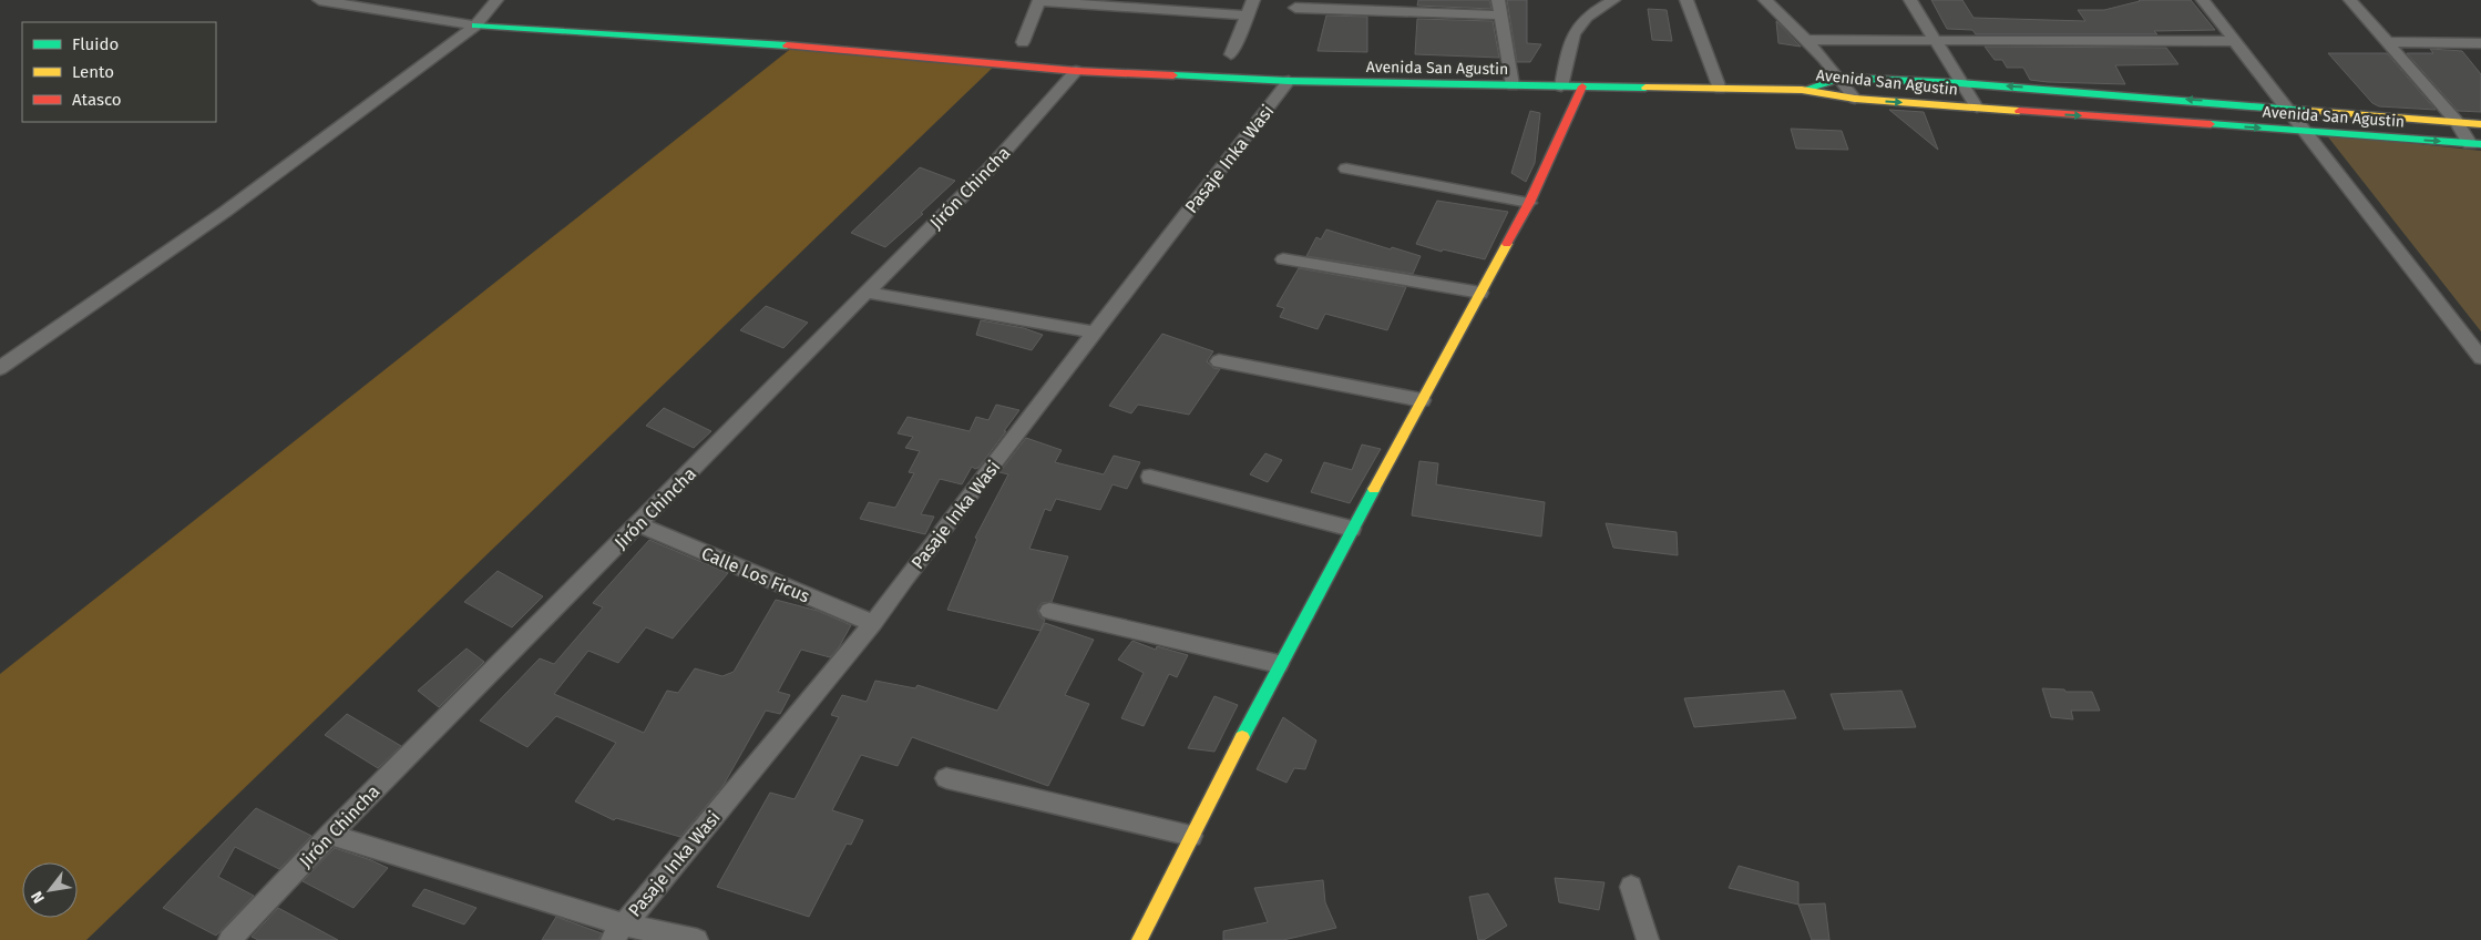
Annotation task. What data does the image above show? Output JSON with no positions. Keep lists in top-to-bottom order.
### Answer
{
  "streets": {
    "street": [
      "Avenida San Agustin",
      "Pasaje Inka Wasi",
      "Jirón Chincha",
      "Calle Los Ficus"
    ]
  },
  "crossings": [
    ["Avenida San Agustin", "Pasaje Inka Wasi"],
    ["Avenida San Agustin", "Jirón Chincha"],
    ["Pasaje Inka Wasi", "Calle Los Ficus"],
    ["Jirón Chincha", "Calle Los Ficus"]
  ],
  "legend": ["Fluido", "Lento", "Atasco"],
  "north": "bottom left"
}
